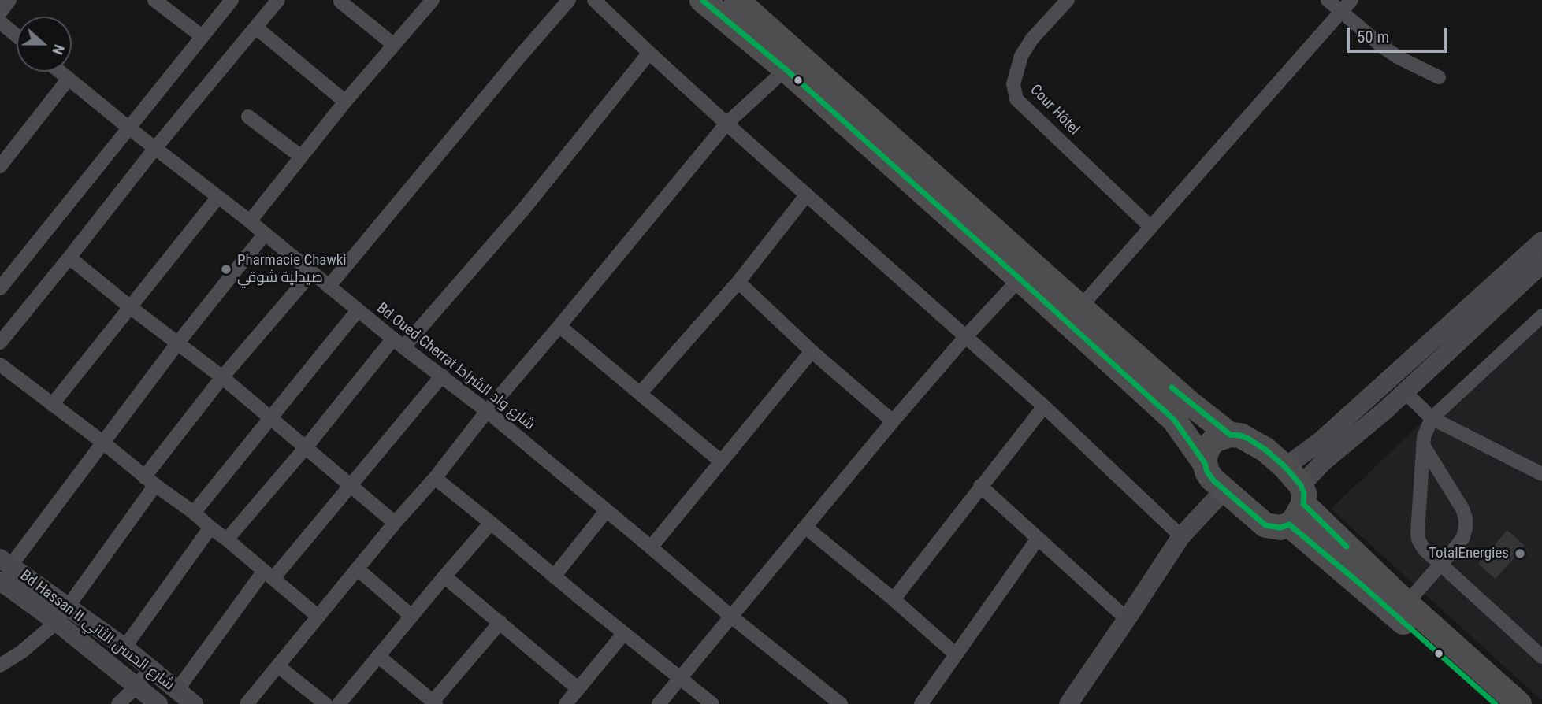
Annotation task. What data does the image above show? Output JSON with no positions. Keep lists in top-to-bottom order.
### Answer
{
  "streets": {
    "street": ["Cour Hôtel", "Bd Oued Cherrat شارع واد الشراط", "Bd Hassan II شارع الحسن الثاني"]
  },
  "places": ["Pharmacie Chawki صيدلية شوقي", "TotalEnergies"],
  "scale_bar": "50 m",
  "north": "right"
}
